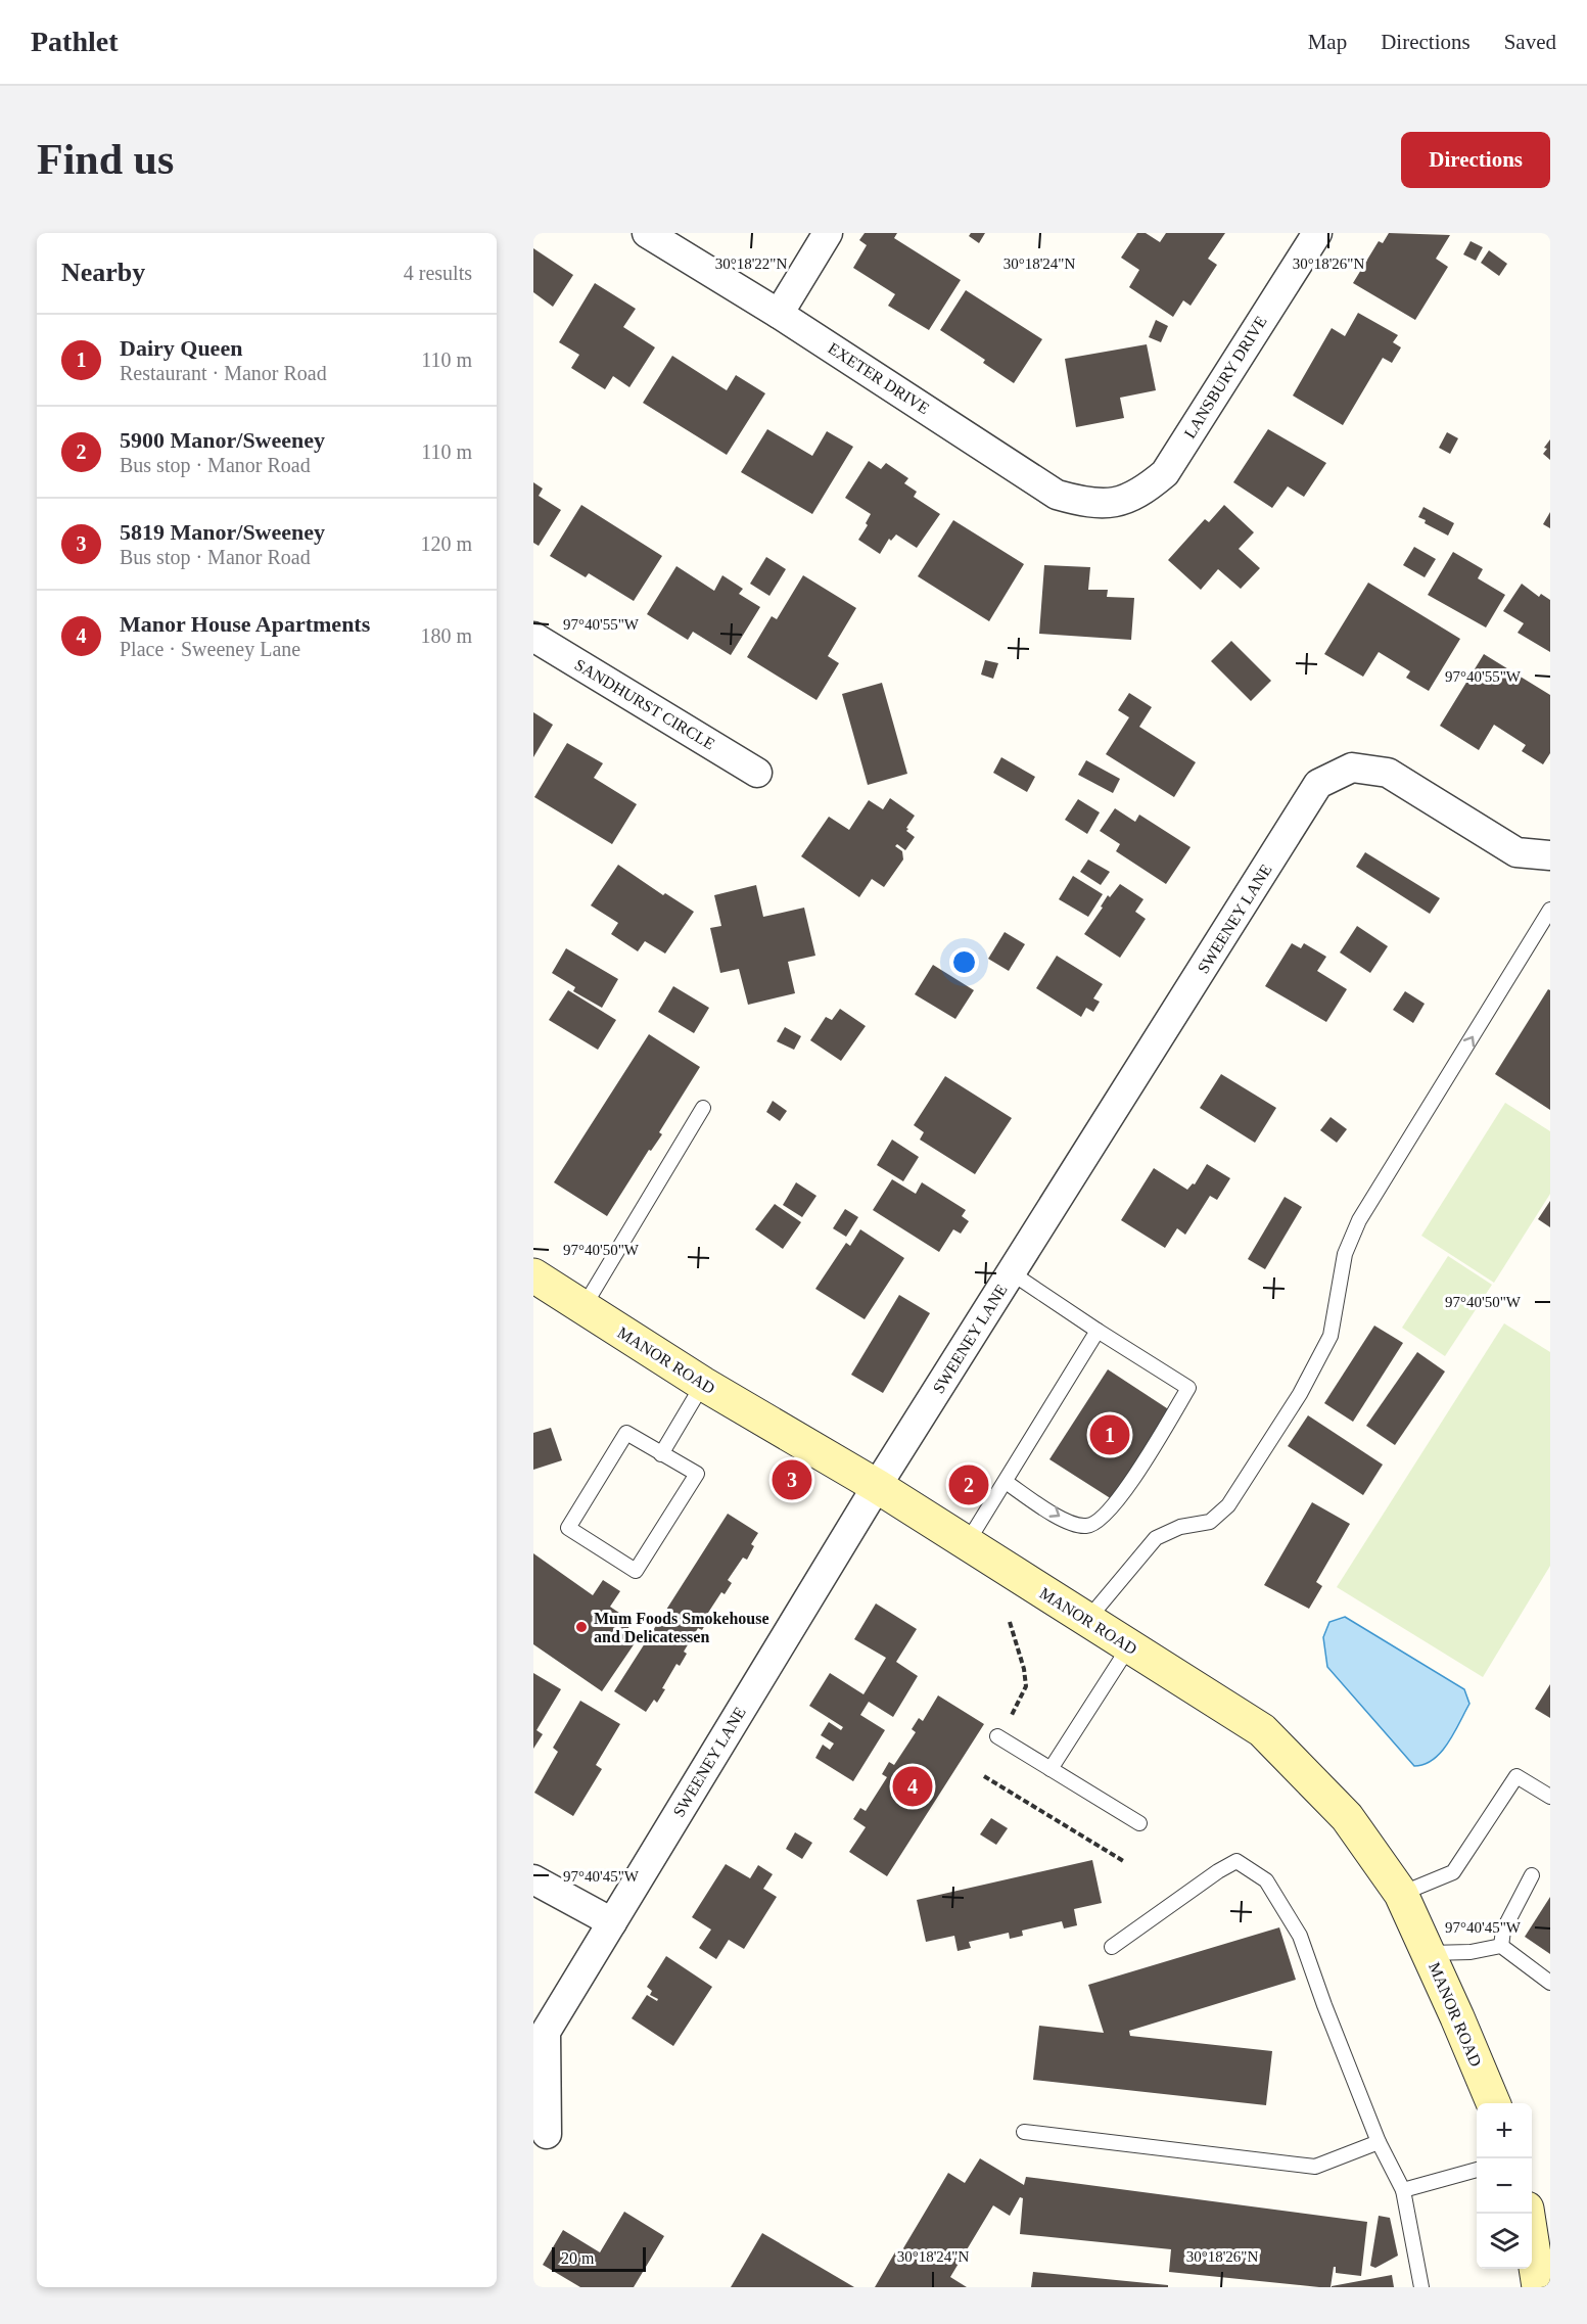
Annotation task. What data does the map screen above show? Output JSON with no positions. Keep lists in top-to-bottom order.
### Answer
{
  "streets": {
    "main road": ["MANOR ROAD"],
    "street": [
      "LANSBURY DRIVE",
      "EXETER DRIVE",
      "SANDHURST CIRCLE",
      "SWEENEY LANE"
    ]
  },
  "crossings": [
    ["LANSBURY DRIVE", "EXETER DRIVE"],
    ["SWEENEY LANE", "MANOR ROAD"]
  ],
  "places": ["Mum Foods Smokehouse and Delicatessen"],
  "scale_bar": "20 m",
  "page": {
    "header": "Pathlet",
    "nav": ["Map", "Directions", "Saved"],
    "buttons": "Directions",
    "title": "Find us",
    "heading": ["Nearby", "4 results"],
    "list": [
      {
        "mark": "1",
        "name": "Dairy Queen",
        "note": "Restaurant · Manor Road",
        "value": "110 m"
      },
      {
        "mark": "2",
        "name": "5900 Manor/Sweeney",
        "note": "Bus stop · Manor Road",
        "value": "110 m"
      },
      {
        "mark": "3",
        "name": "5819 Manor/Sweeney",
        "note": "Bus stop · Manor Road",
        "value": "120 m"
      },
      {
        "mark": "4",
        "name": "Manor House Apartments",
        "note": "Place · Sweeney Lane",
        "value": "180 m"
      }
    ],
    "pins": [
      "1",
      "3",
      "2",
      "4"
    ],
    "map_buttons": ["+", "−"],
    "scale": "20 m"
  },
  "coordinates": [
    "30°18'22\"N",
    "30°18'24\"N",
    "30°18'26\"N",
    "97°40'55\"W",
    "97°40'50\"W",
    "97°40'45\"W"
  ]
}
